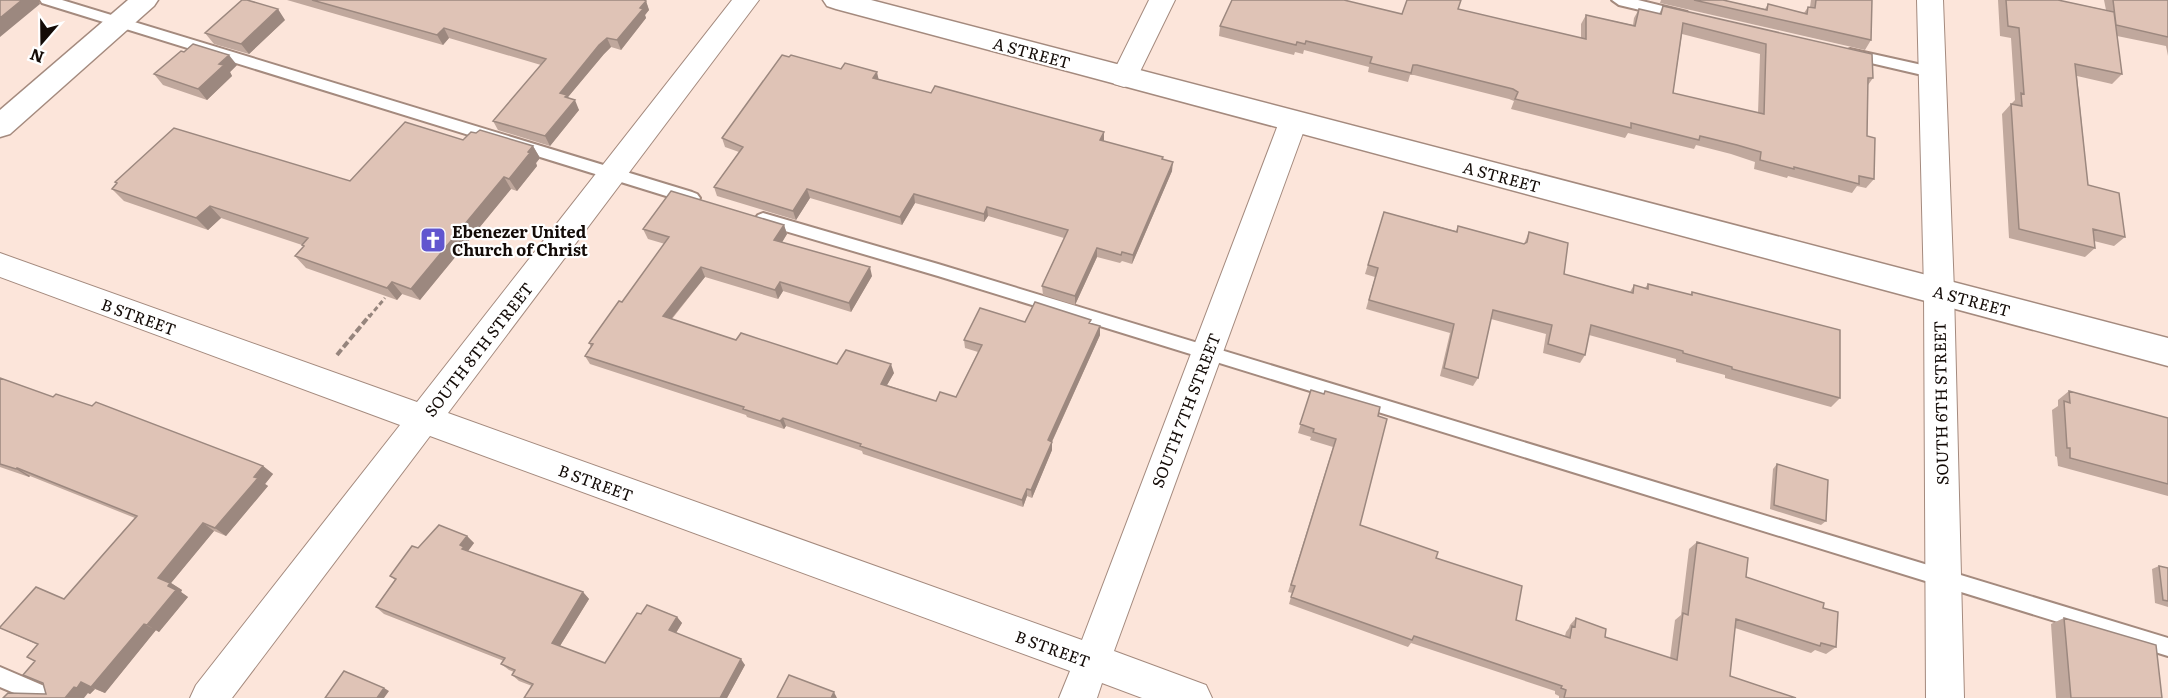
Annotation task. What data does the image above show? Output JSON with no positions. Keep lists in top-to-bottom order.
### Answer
{
  "streets": {
    "main road": ["A STREET"],
    "street": [
      "B STREET",
      "SOUTH 8TH STREET",
      "SOUTH 6TH STREET",
      "SOUTH 7TH STREET"
    ]
  },
  "crossings": [
    ["A STREET", "SOUTH 6TH STREET"],
    ["A STREET", "SOUTH 7TH STREET"],
    ["B STREET", "SOUTH 8TH STREET"],
    ["B STREET", "SOUTH 7TH STREET"]
  ],
  "places": {
    "church": ["Ebenezer United Church of Christ"]
  },
  "north": "bottom"
}
